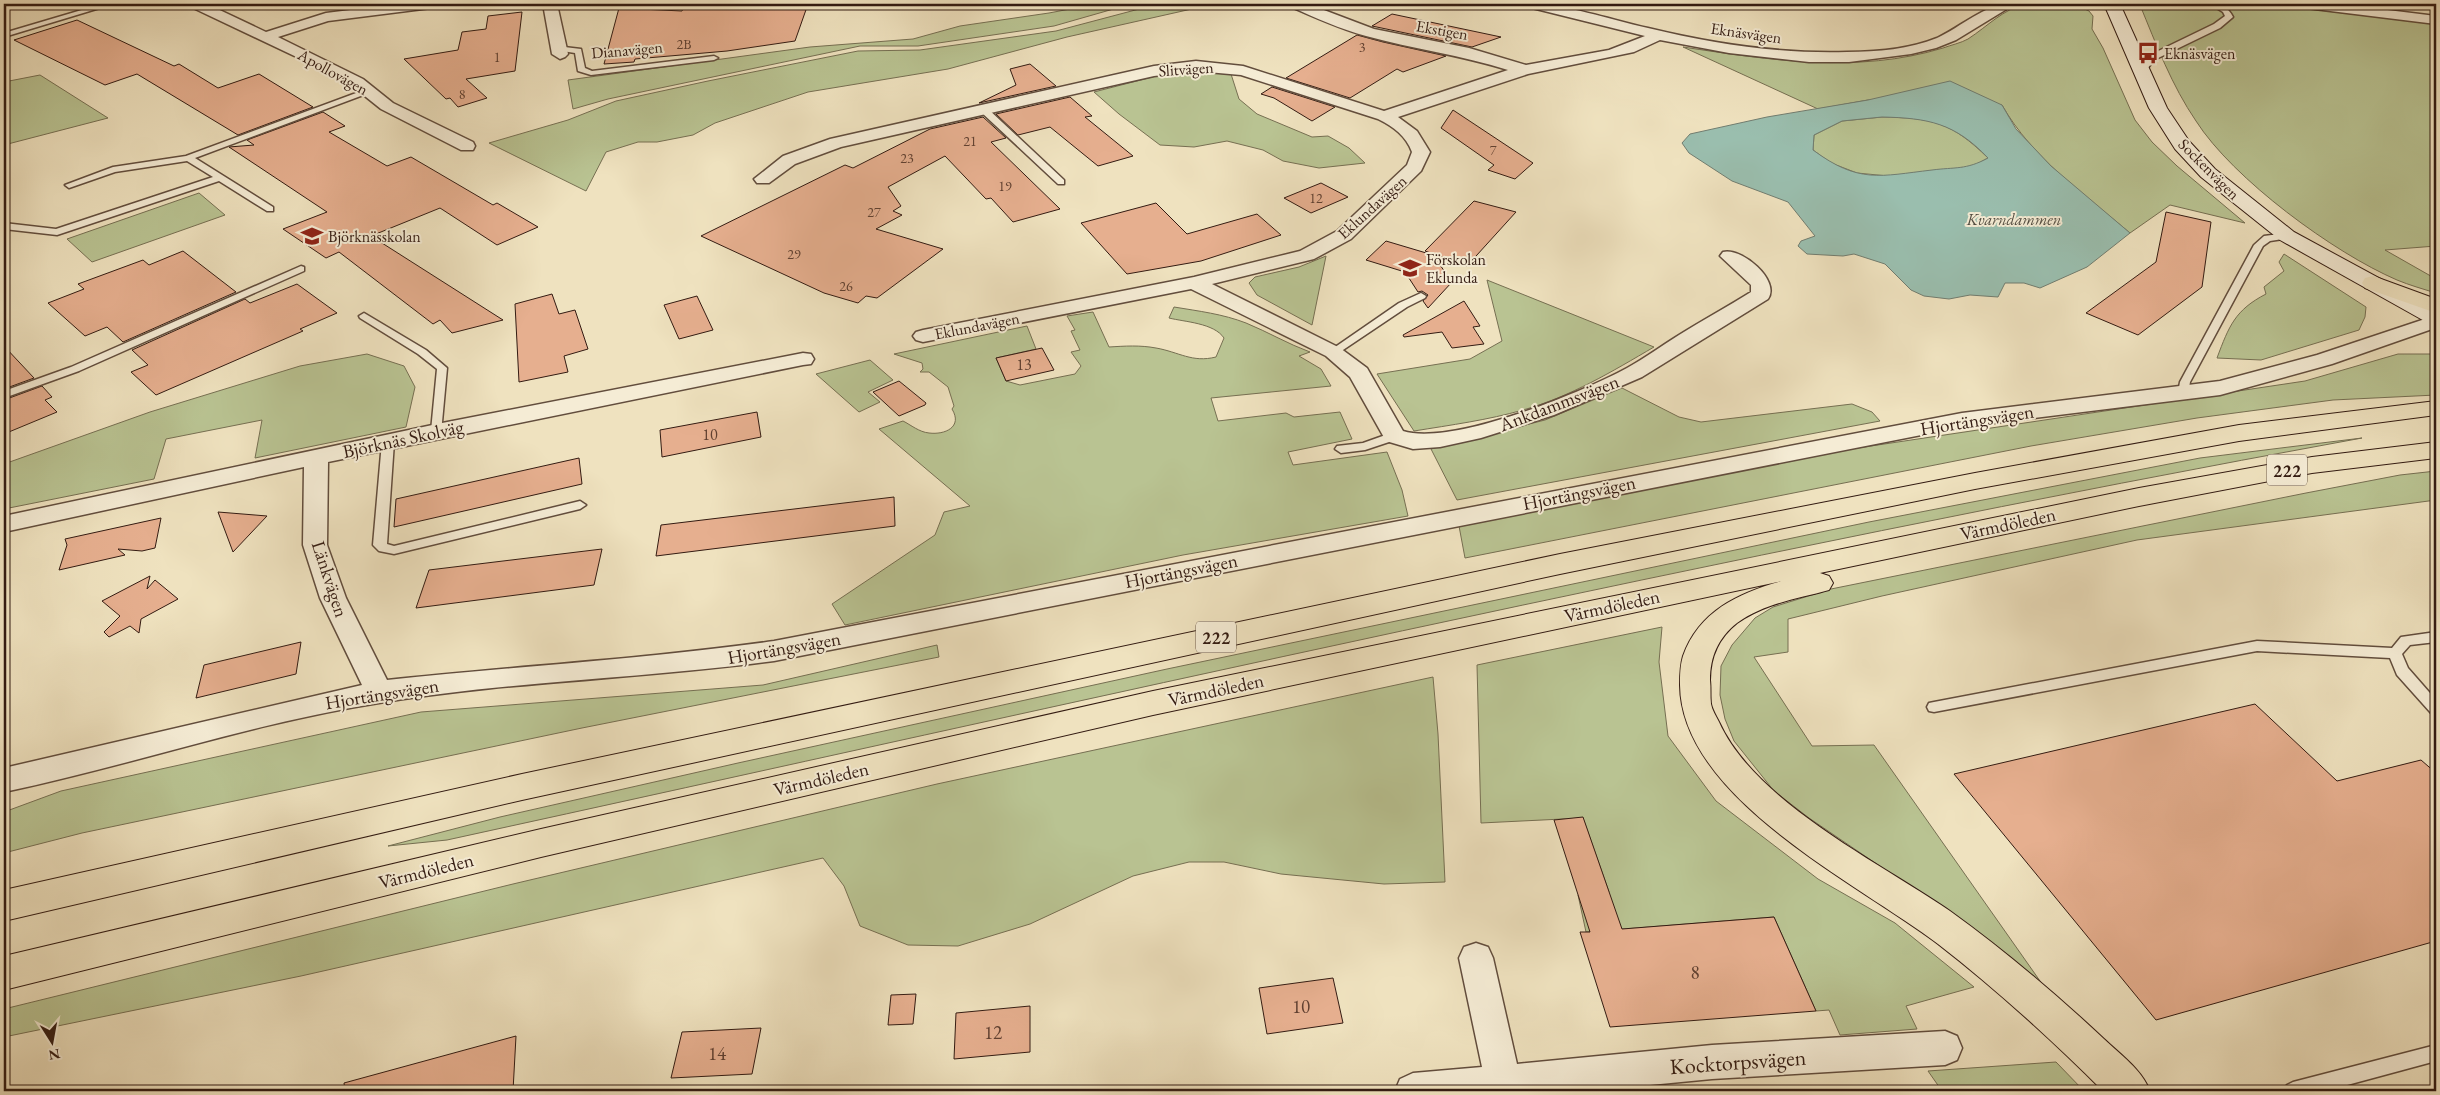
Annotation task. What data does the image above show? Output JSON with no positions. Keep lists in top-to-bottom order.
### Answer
{
  "streets": {
    "highway": ["222", "Värmdöleden"],
    "street": [
      "Ekstigen",
      "Eknäsvägen",
      "Dianavägen",
      "Slitvägen",
      "Apollovägen",
      "Sockenvägen",
      "Eklundavägen",
      "Ankdammsvägen",
      "Hjortängsvägen",
      "Björknäs Skolväg",
      "Länkvägen",
      "Kocktorpsvägen"
    ]
  },
  "crossings": [
    ["Slitvägen", "Eklundavägen"],
    ["Sockenvägen", "Hjortängsvägen"],
    ["Hjortängsvägen", "Länkvägen"],
    ["Björknäs Skolväg", "Länkvägen"]
  ],
  "water": ["Kvarndammen"],
  "places": {
    "bus stop": ["Eknäsvägen"],
    "school or university": ["Björknässkolan", "Förskolan Eklunda"]
  },
  "house_numbers": [
    "2B",
    "3",
    "1",
    "8",
    "21",
    "7",
    "23",
    "19",
    "12",
    "27",
    "29",
    "26",
    "13",
    "10",
    "8",
    "10",
    "12",
    "14"
  ],
  "north": "bottom"
}
